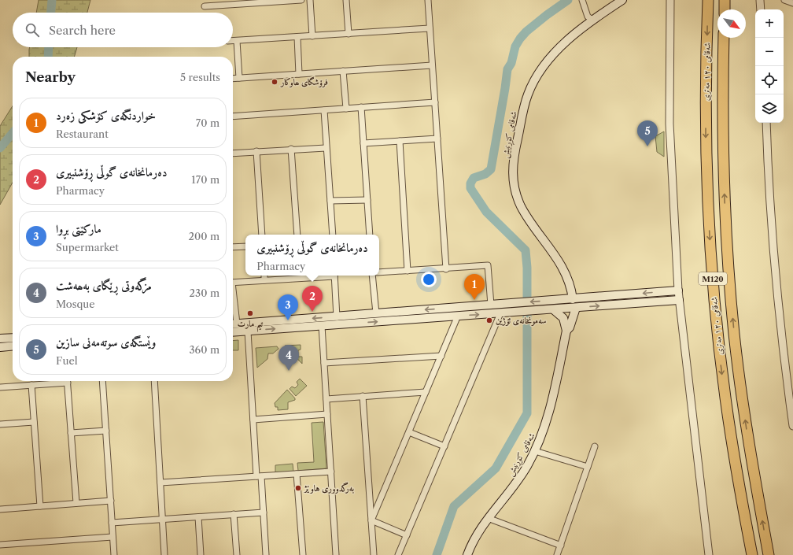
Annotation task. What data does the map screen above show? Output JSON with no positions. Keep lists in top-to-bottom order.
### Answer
{
  "streets": {
    "highway": ["شەقامی ١٢٠ مەتری", "M120"],
    "main road": ["شەقامی کۆڕنیش"]
  },
  "places": [
    "فرۆشگای ھاوکار",
    "تیم مارت",
    "سەمونخانەی ئۆژین",
    "بەرگدووری هاوێژ"
  ],
  "north": "bottom right",
  "page": {
    "map_buttons": ["+", "−"],
    "search": "Search here",
    "heading": ["Nearby", "5 results"],
    "list": [
      {
        "mark": "1",
        "name": "خواردنگەی کۆشکی زەرد",
        "note": "Restaurant",
        "value": "70 m"
      },
      {
        "mark": "2",
        "name": "دەرمانخانەی گوڵی ڕۆشنبیری",
        "note": "Pharmacy",
        "value": "170 m"
      },
      {
        "mark": "3",
        "name": "مارکێتی بڕوا",
        "note": "Supermarket",
        "value": "200 m"
      },
      {
        "mark": "4",
        "name": "مزگەوتی ڕێگای بەھەشت",
        "note": "Mosque",
        "value": "230 m"
      },
      {
        "mark": "5",
        "name": "وێستگەی سوتەمەنی سازین",
        "note": "Fuel",
        "value": "360 m"
      }
    ],
    "pins": [
      "5",
      "1",
      "2",
      "3",
      "4"
    ],
    "popup": ["دەرمانخانەی گوڵی ڕۆشنبیری", "Pharmacy"]
  }
}
